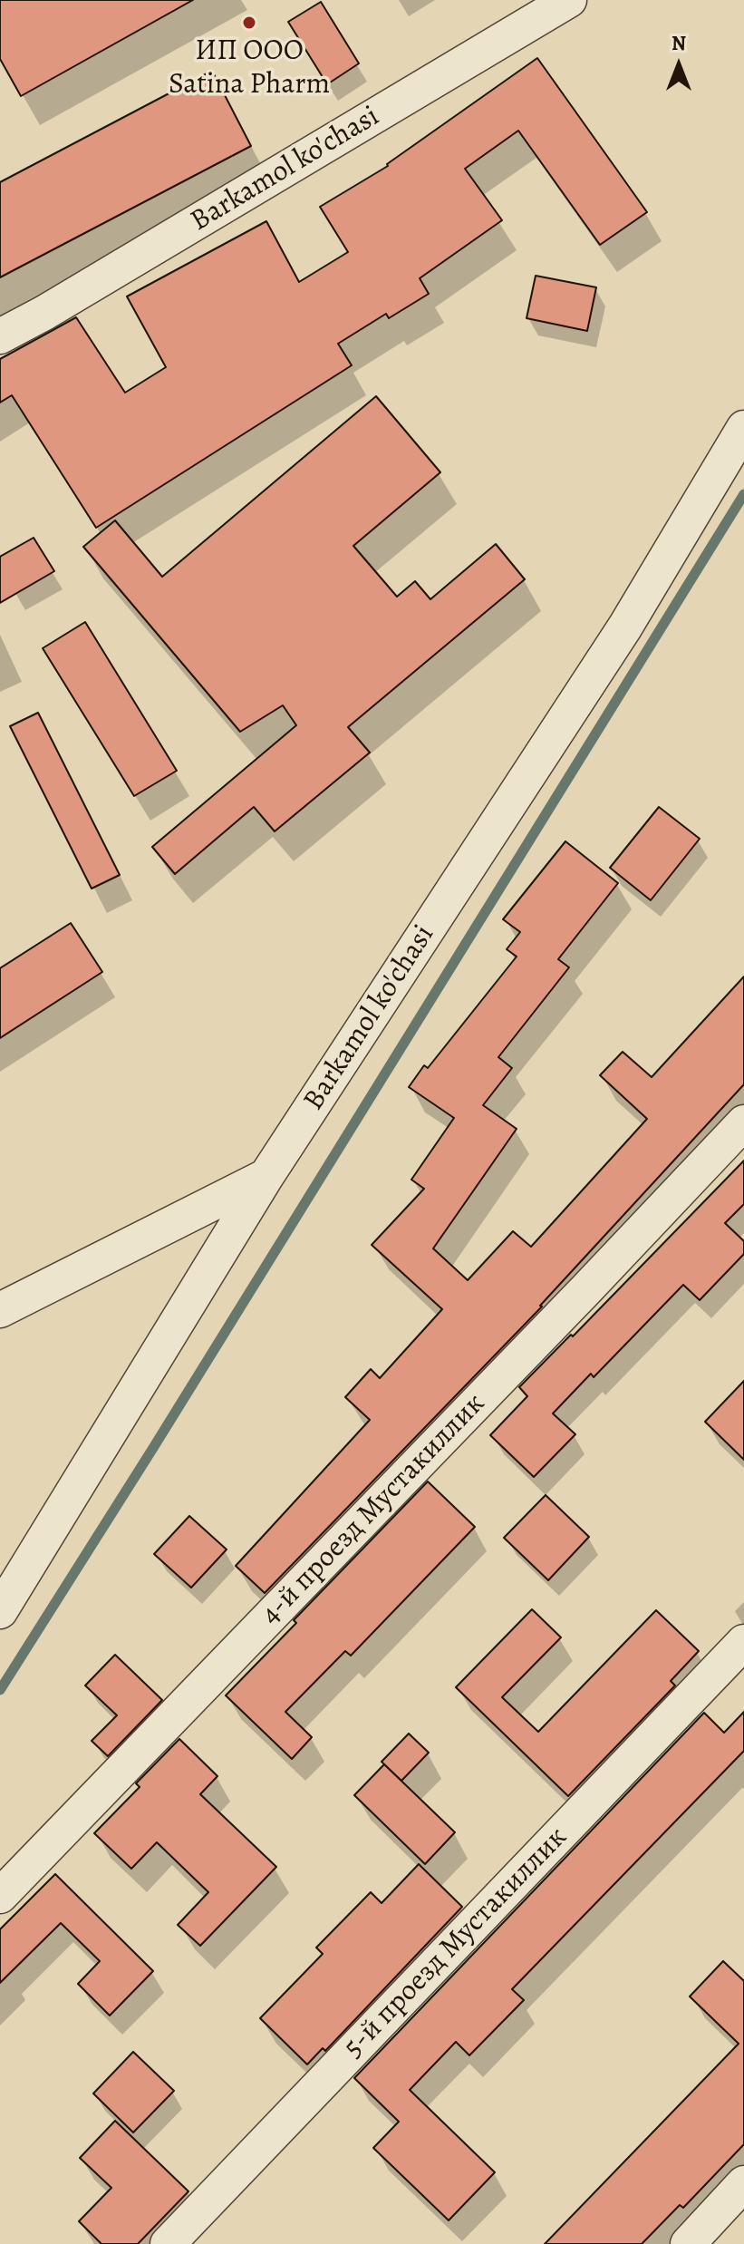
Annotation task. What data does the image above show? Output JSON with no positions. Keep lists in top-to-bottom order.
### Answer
{
  "streets": {
    "street": ["Barkamol ko'chasi", "4-й проезд Мустакиллик", "5-й проезд Мустакиллик"]
  },
  "places": ["ИП ООО Satina Pharm"],
  "north": "top"
}
